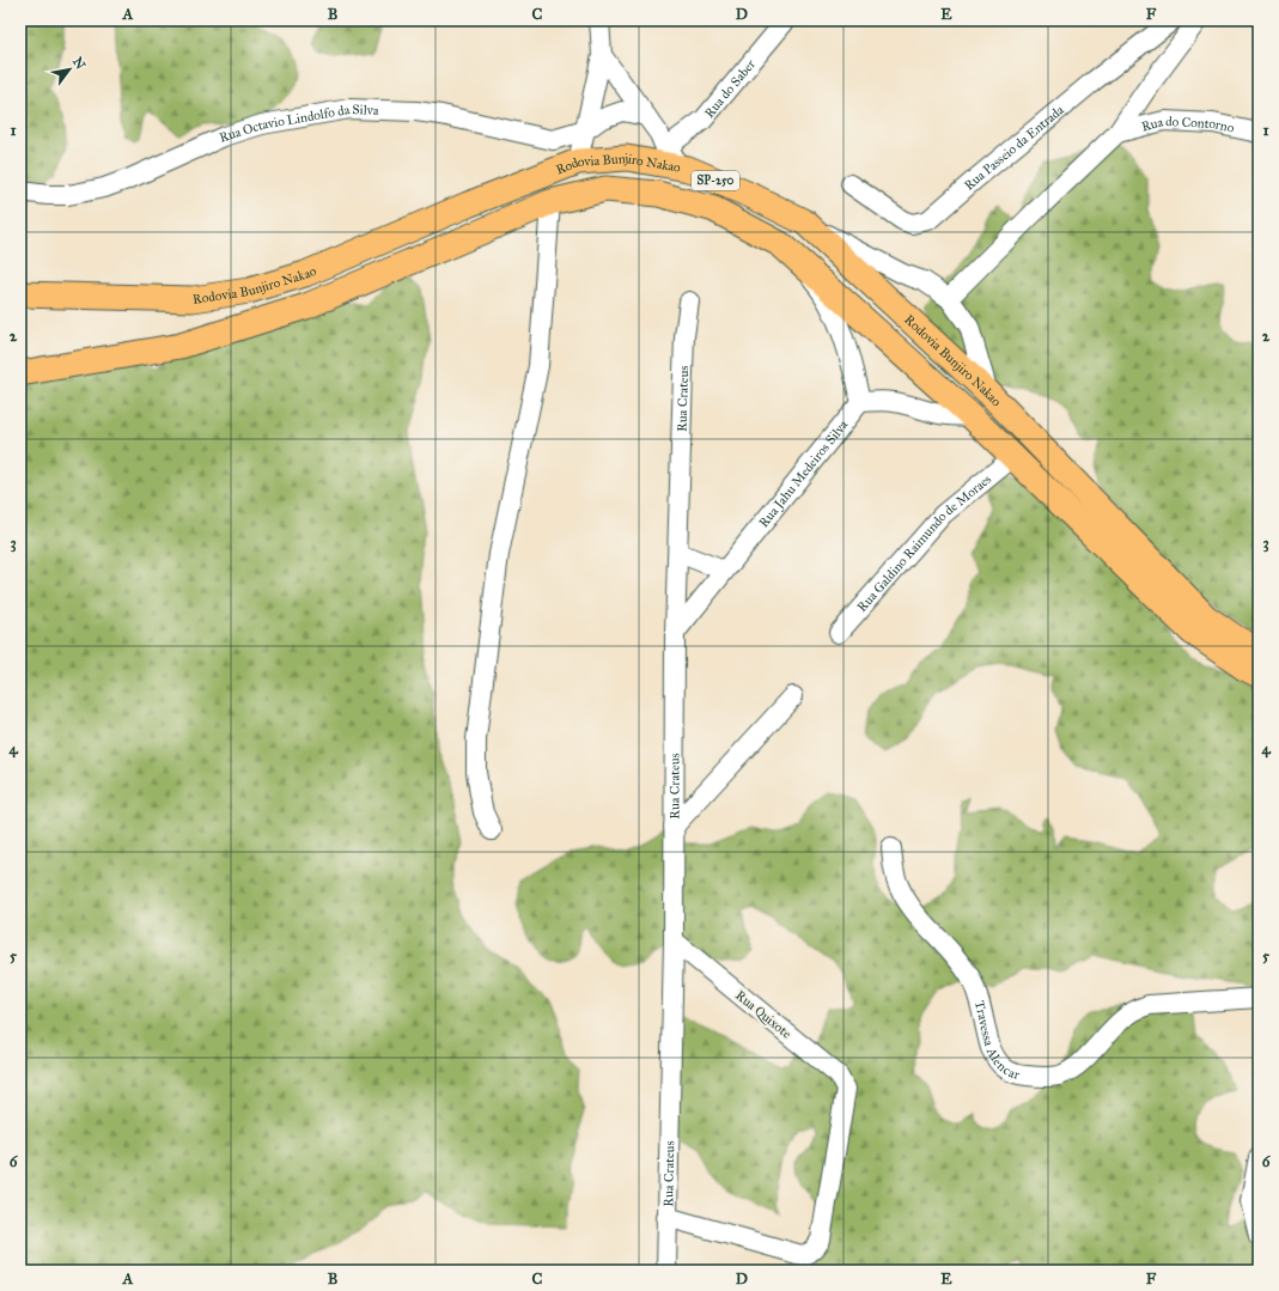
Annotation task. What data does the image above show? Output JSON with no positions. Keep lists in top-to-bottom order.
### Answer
{
  "streets": {
    "main road": ["Rodovia Bunjiro Nakao", "SP-250"],
    "street": [
      "Rua do Saber",
      "Rua Octavio Lindolfo da Silva",
      "Rua do Contorno",
      "Rua Passeio da Entrada",
      "Rua Crateus",
      "Rua Jahu Medeiros Silva",
      "Rua Galdino Raimundo de Moraes",
      "Rua Quixote",
      "Travessa Alencar"
    ]
  },
  "crossings": [
    ["Rodovia Bunjiro Nakao", "Rua Galdino Raimundo de Moraes"],
    ["Rua Crateus", "Rua Jahu Medeiros Silva"],
    ["Rua Crateus", "Rua Quixote"]
  ],
  "north": "top right",
  "grid": {
    "columns": [
      "A",
      "B",
      "C",
      "D",
      "E",
      "F"
    ],
    "rows": [
      "1",
      "2",
      "3",
      "4",
      "5",
      "6"
    ]
  }
}
